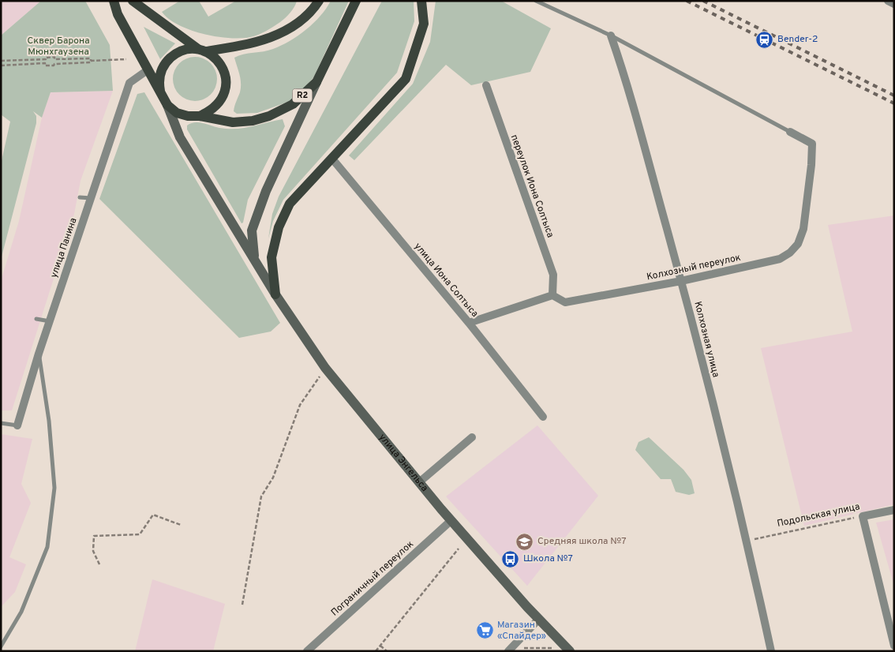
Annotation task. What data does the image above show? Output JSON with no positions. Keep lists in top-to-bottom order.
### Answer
{
  "streets": {
    "main road": ["R2"],
    "street": [
      "переулок Иона Солтыса",
      "улица Панина",
      "Колхозный переулок",
      "улица Иона Солтыса",
      "Колхозная улица",
      "улица Энгельса",
      "Подольская улица",
      "Пограничный переулок"
    ]
  },
  "crossings": [
    ["R2", "улица Панина"],
    ["R2", "улица Энгельса"],
    ["переулок Иона Солтыса", "Колхозный переулок"],
    ["Колхозный переулок", "Колхозная улица"],
    ["Колхозная улица", "Подольская улица"],
    ["улица Энгельса", "Пограничный переулок"]
  ],
  "parks": ["Сквер Барона Мюнхгаузена"],
  "places": {
    "station": ["Bender-2"],
    "school or university": ["Средняя школа №7"],
    "bus stop": ["Школа №7"],
    "supermarket": ["Магазин «Спайдер»"]
  }
}
